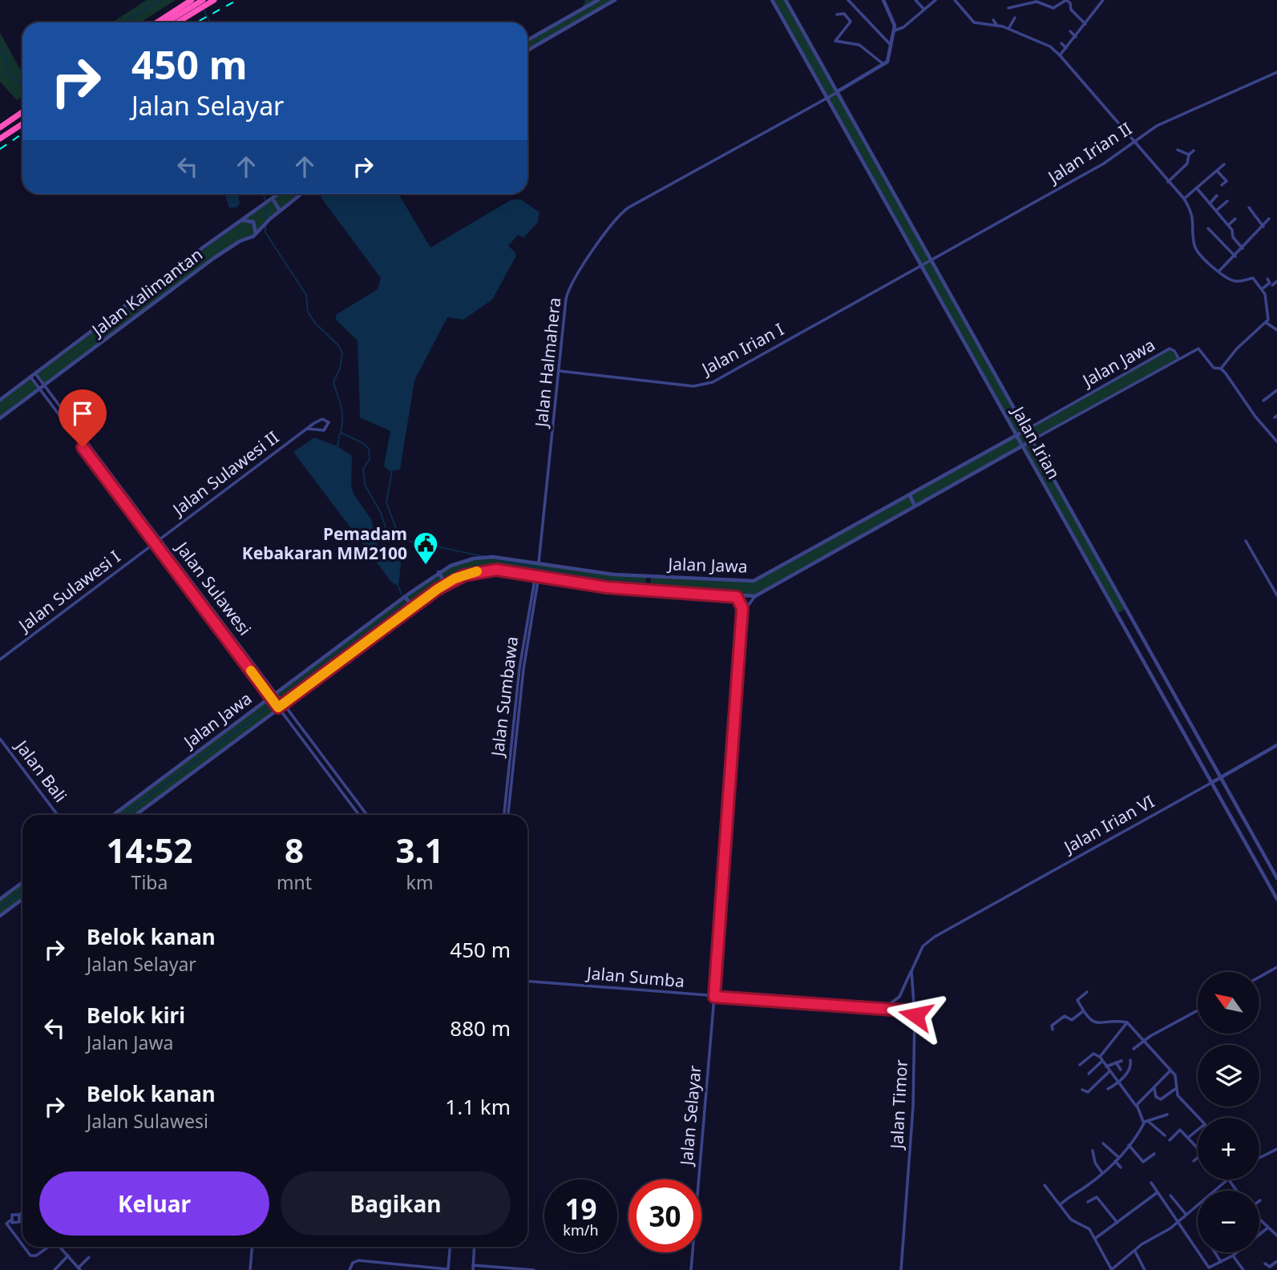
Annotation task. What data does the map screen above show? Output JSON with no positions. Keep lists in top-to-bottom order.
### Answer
{
  "streets": {
    "street": [
      "Jalan Irian II",
      "Jalan Kalimantan",
      "Jalan Irian I",
      "Jalan Halmahera",
      "Jalan Jawa",
      "Jalan Irian",
      "Jalan Sulawesi II",
      "Jalan Sulawesi",
      "Jalan Sulawesi I",
      "Jalan Sumbawa",
      "Jalan Bali",
      "Jalan Irian VI",
      "Jalan Sumba",
      "Jalan Timor",
      "Jalan Selayar"
    ]
  },
  "crossings": [
    ["Jalan Irian II", "Jalan Irian I"],
    ["Jalan Irian II", "Jalan Irian"],
    ["Jalan Kalimantan", "Jalan Sulawesi"],
    ["Jalan Irian I", "Jalan Halmahera"],
    ["Jalan Irian I", "Jalan Irian"],
    ["Jalan Halmahera", "Jalan Jawa"],
    ["Jalan Halmahera", "Jalan Irian"],
    ["Jalan Jawa", "Jalan Irian"],
    ["Jalan Jawa", "Jalan Sulawesi"],
    ["Jalan Jawa", "Jalan Sumbawa"],
    ["Jalan Jawa", "Jalan Selayar"],
    ["Jalan Irian", "Jalan Irian VI"],
    ["Jalan Sulawesi II", "Jalan Sulawesi"],
    ["Jalan Sulawesi II", "Jalan Sulawesi I"],
    ["Jalan Sulawesi", "Jalan Sulawesi I"],
    ["Jalan Irian VI", "Jalan Timor"],
    ["Jalan Sumba", "Jalan Timor"],
    ["Jalan Sumba", "Jalan Selayar"]
  ],
  "places": {
    "public building": ["Pemadam Kebakaran MM2100"]
  },
  "north": "top left",
  "page": {
    "turn": ["450 m", "Jalan Selayar"],
    "eta": [
      "14:52",
      "Tiba",
      "8",
      "mnt",
      "3.1",
      "km"
    ],
    "list": [
      {
        "name": "Belok kanan",
        "note": "Jalan Selayar",
        "value": "450 m"
      },
      {
        "name": "Belok kiri",
        "note": "Jalan Jawa",
        "value": "880 m"
      },
      {
        "name": "Belok kanan",
        "note": "Jalan Sulawesi",
        "value": "1.1 km"
      }
    ],
    "map_buttons": ["+", "−"],
    "buttons": ["Keluar", "Bagikan"],
    "speed": "19 km/h",
    "limit": "30"
  }
}
